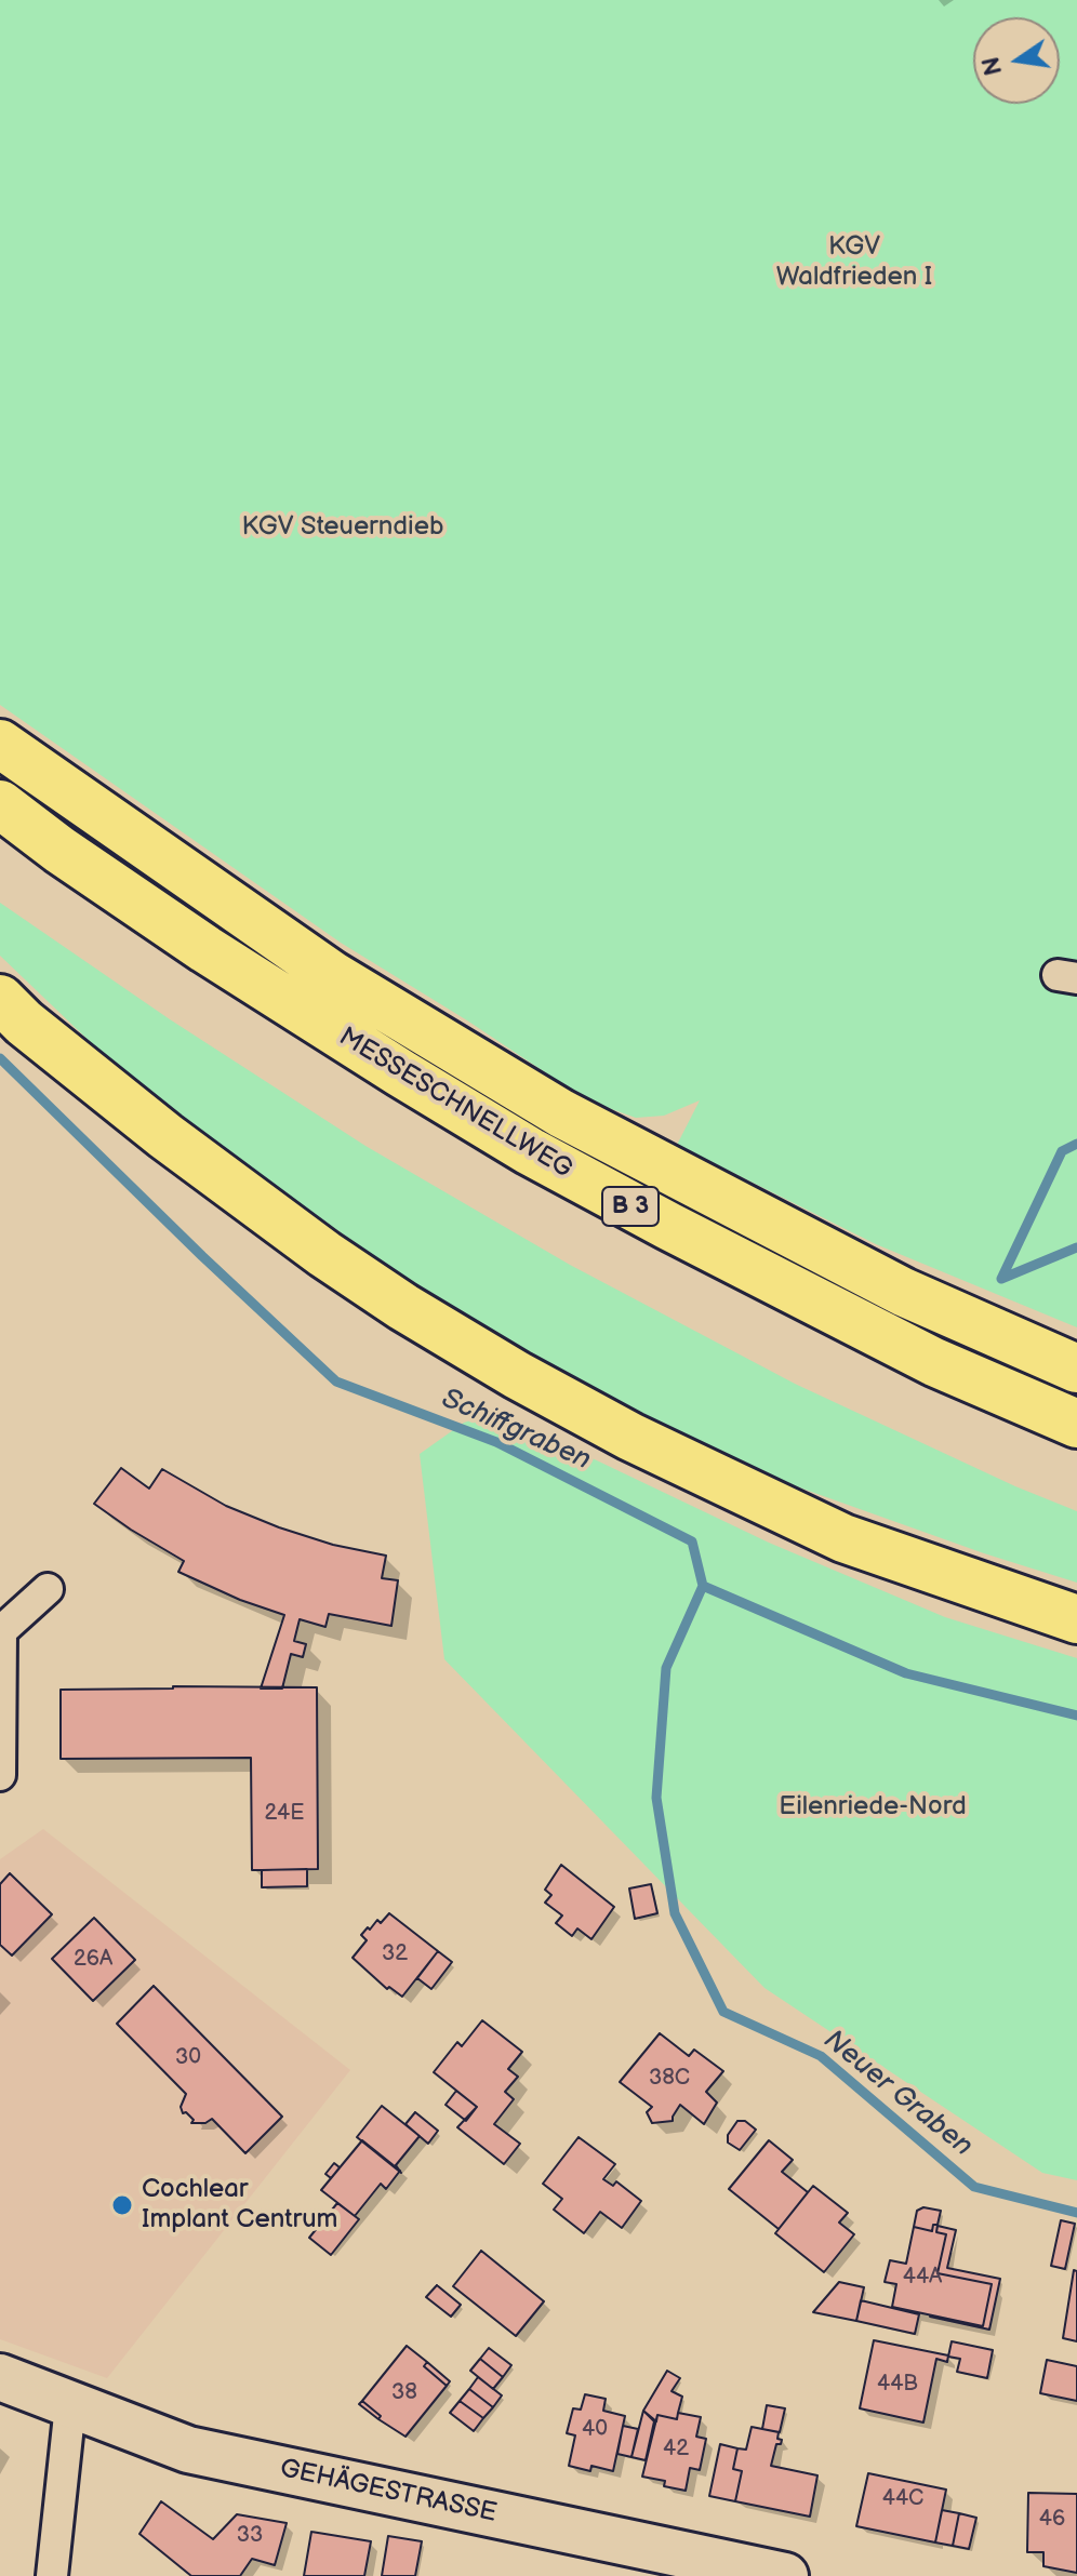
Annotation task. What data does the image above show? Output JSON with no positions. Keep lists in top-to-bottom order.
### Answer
{
  "streets": {
    "highway": ["MESSESCHNELLWEG", "B 3"],
    "street": ["GEHÄGESTRASSE"]
  },
  "water": ["Schiffgraben", "Neuer Graben"],
  "parks": ["KGV Waldfrieden I", "KGV Steuerndieb", "Eilenriede-Nord"],
  "places": ["Cochlear Implant Centrum"],
  "house_numbers": [
    "24E",
    "32",
    "26A",
    "30",
    "38C",
    "44A",
    "44B",
    "38",
    "40",
    "42",
    "44C",
    "46",
    "33"
  ],
  "north": "left"
}
